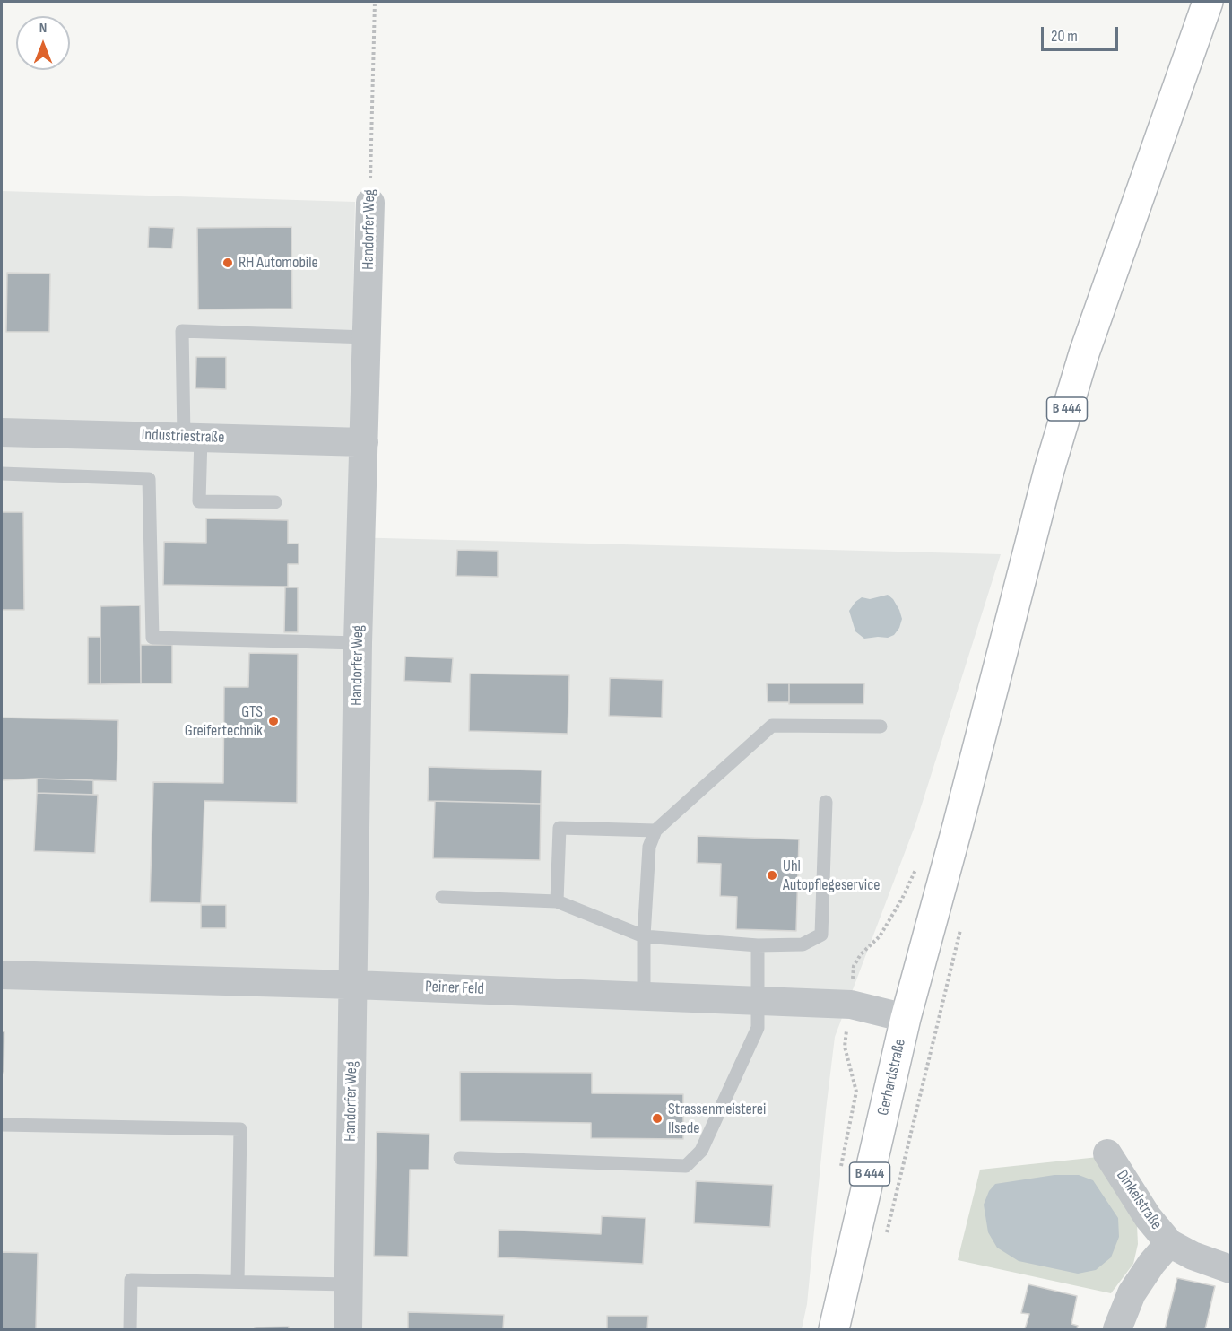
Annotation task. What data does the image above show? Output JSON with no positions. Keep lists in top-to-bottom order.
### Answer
{
  "streets": {
    "main road": ["B 444", "Gerhardstraße"],
    "street": [
      "Handorfer Weg",
      "Industriestraße",
      "Peiner Feld",
      "Dinkelstraße"
    ]
  },
  "crossings": [
    ["Handorfer Weg", "Industriestraße"],
    ["Handorfer Weg", "Peiner Feld"],
    ["Peiner Feld", "Gerhardstraße"]
  ],
  "places": [
    "RH Automobile",
    "GTS Greifertechnik",
    "Uhl Autopflegeservice",
    "Strassenmeisterei Ilsede"
  ],
  "scale_bar": "20 m",
  "north": "top"
}
